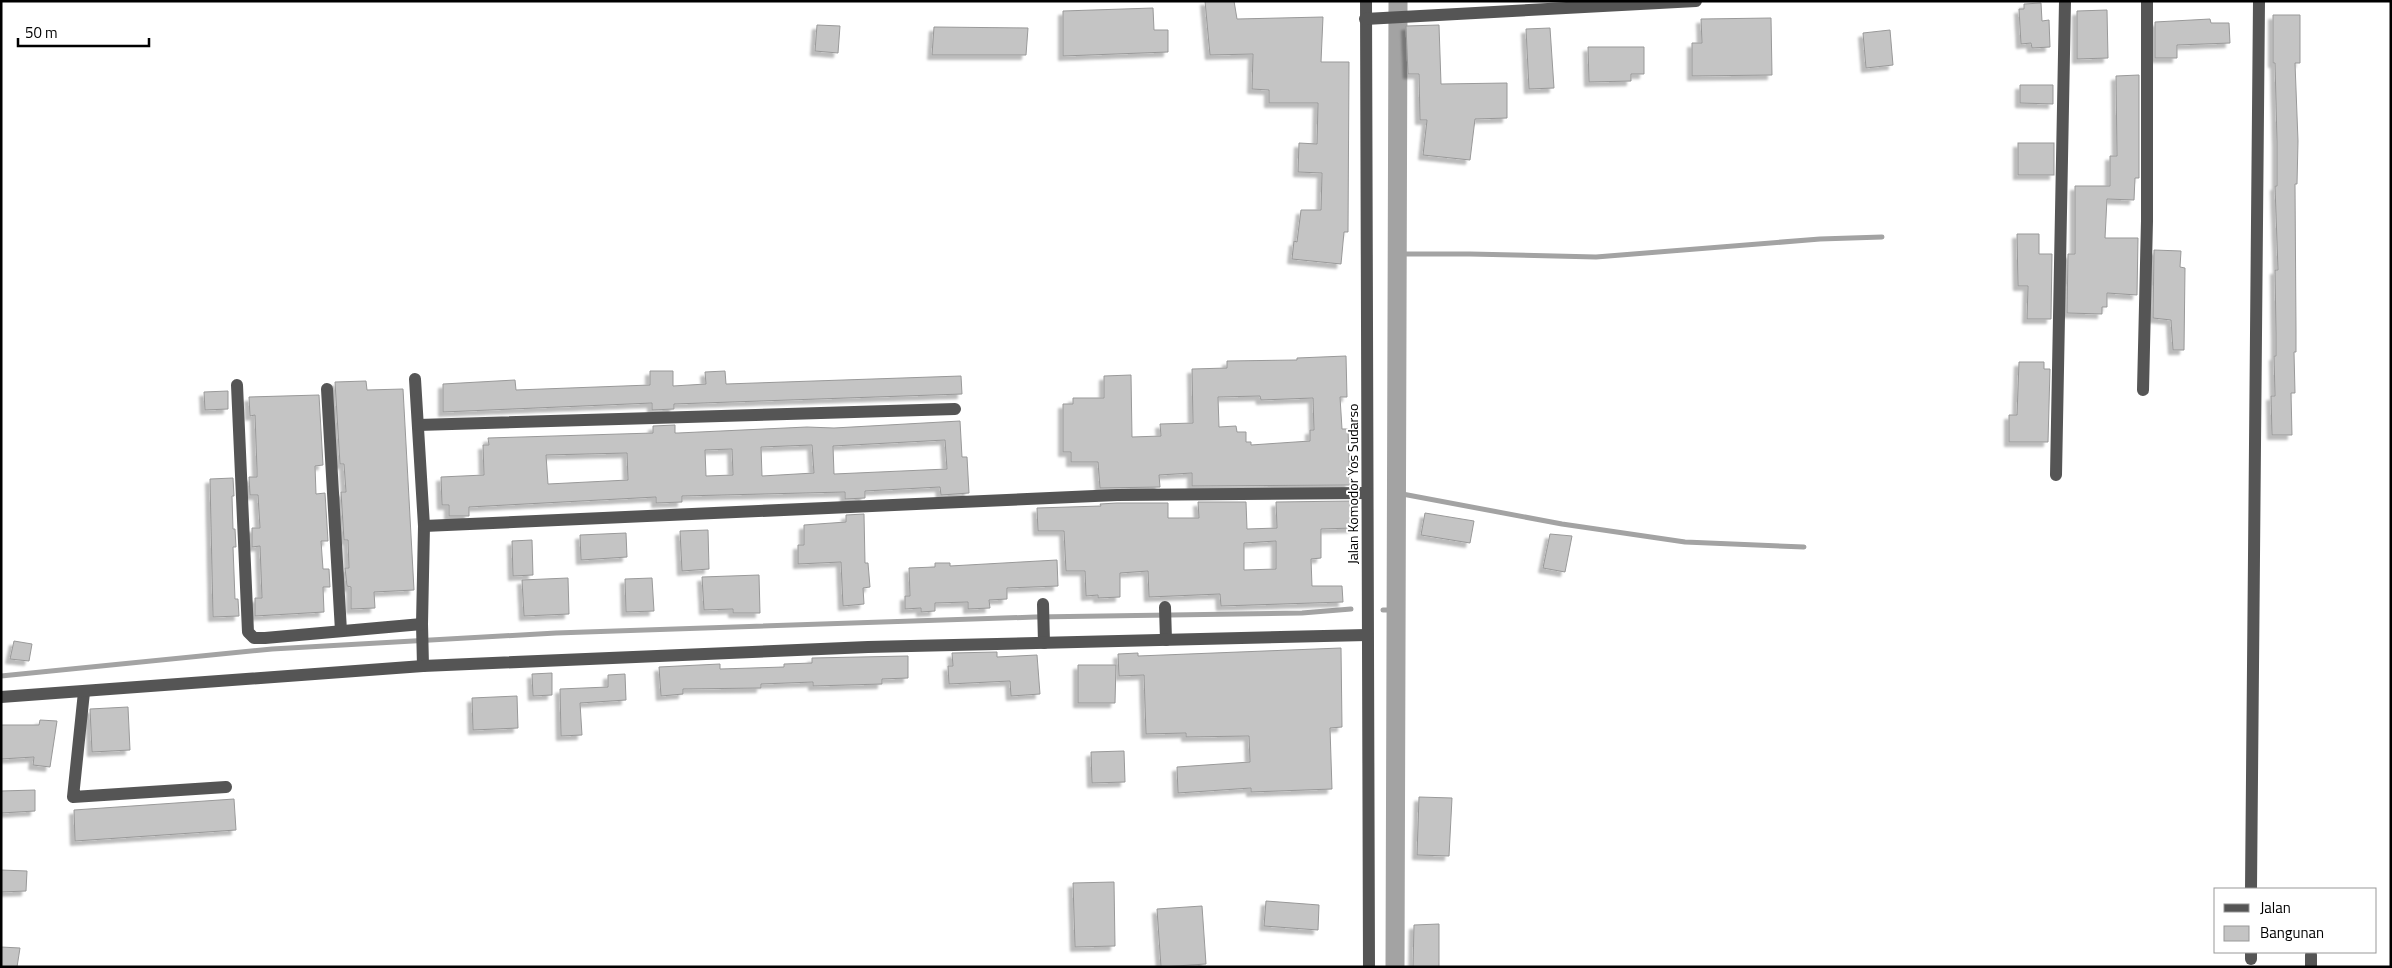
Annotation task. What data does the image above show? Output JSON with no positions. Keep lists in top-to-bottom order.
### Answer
{
  "streets": {
    "street": ["Jalan Komodor Yos Sudarso"]
  },
  "legend": ["Jalan", "Bangunan"],
  "scale_bar": "50 m"
}
